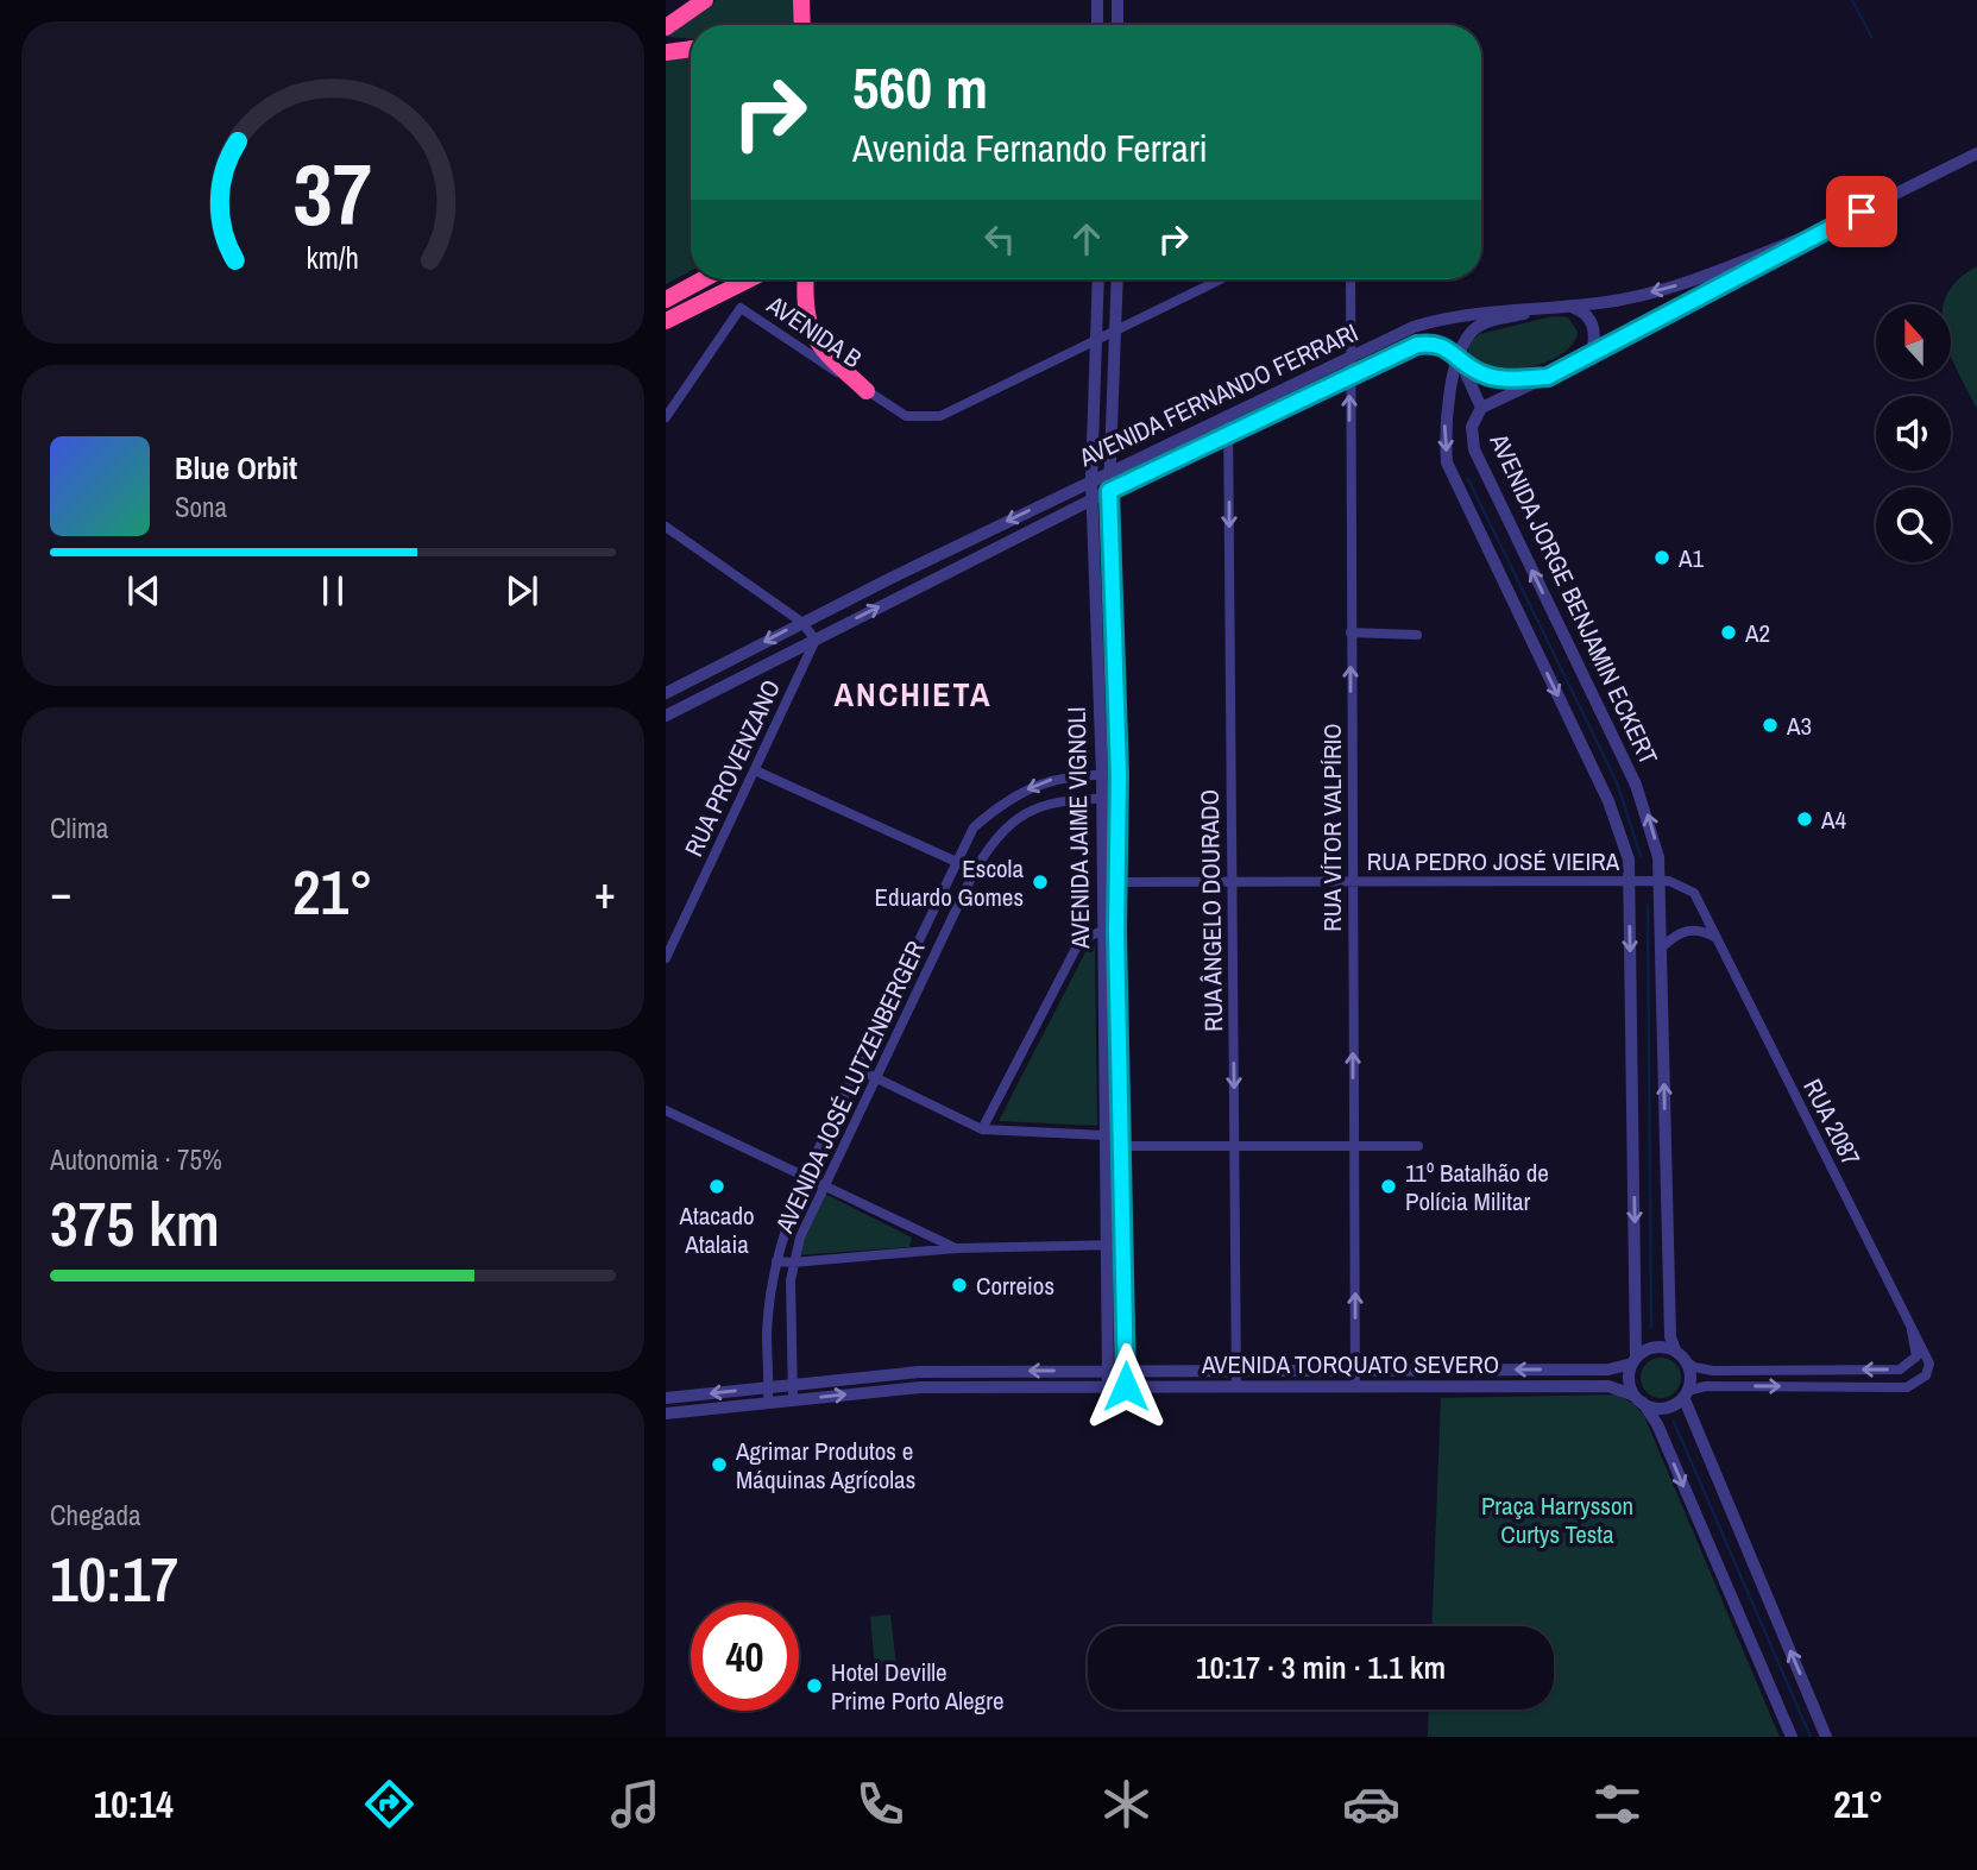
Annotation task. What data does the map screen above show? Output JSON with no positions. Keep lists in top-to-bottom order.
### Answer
{
  "streets": {
    "street": [
      "AVENIDA B",
      "AVENIDA FERNANDO FERRARI",
      "AVENIDA JORGE BENJAMIN ECKERT",
      "RUA PROVENZANO",
      "AVENIDA JAIME VIGNOLI",
      "RUA VÍTOR VALPÍRIO",
      "RUA PEDRO JOSÉ VIEIRA",
      "RUA ÂNGELO DOURADO",
      "AVENIDA JOSÉ LUTZENBERGER",
      "RUA 2087",
      "AVENIDA TORQUATO SEVERO"
    ]
  },
  "crossings": [
    ["AVENIDA B", "AVENIDA JAIME VIGNOLI"],
    ["AVENIDA FERNANDO FERRARI", "AVENIDA JORGE BENJAMIN ECKERT"],
    ["AVENIDA FERNANDO FERRARI", "RUA PROVENZANO"],
    ["AVENIDA FERNANDO FERRARI", "AVENIDA JAIME VIGNOLI"],
    ["AVENIDA FERNANDO FERRARI", "RUA VÍTOR VALPÍRIO"],
    ["AVENIDA FERNANDO FERRARI", "RUA ÂNGELO DOURADO"],
    ["AVENIDA JORGE BENJAMIN ECKERT", "RUA PEDRO JOSÉ VIEIRA"],
    ["AVENIDA JORGE BENJAMIN ECKERT", "RUA 2087"],
    ["AVENIDA JORGE BENJAMIN ECKERT", "AVENIDA TORQUATO SEVERO"],
    ["AVENIDA JAIME VIGNOLI", "RUA PEDRO JOSÉ VIEIRA"],
    ["AVENIDA JAIME VIGNOLI", "AVENIDA JOSÉ LUTZENBERGER"],
    ["AVENIDA JAIME VIGNOLI", "AVENIDA TORQUATO SEVERO"],
    ["RUA VÍTOR VALPÍRIO", "RUA PEDRO JOSÉ VIEIRA"],
    ["RUA VÍTOR VALPÍRIO", "AVENIDA TORQUATO SEVERO"],
    ["RUA PEDRO JOSÉ VIEIRA", "RUA ÂNGELO DOURADO"],
    ["RUA PEDRO JOSÉ VIEIRA", "RUA 2087"],
    ["RUA ÂNGELO DOURADO", "AVENIDA TORQUATO SEVERO"],
    ["AVENIDA JOSÉ LUTZENBERGER", "AVENIDA TORQUATO SEVERO"],
    ["RUA 2087", "AVENIDA TORQUATO SEVERO"]
  ],
  "one_way": ["RUA VÍTOR VALPÍRIO", "RUA ÂNGELO DOURADO"],
  "districts": ["ANCHIETA"],
  "parks": ["Praça Harrysson Curtys Testa"],
  "places": [
    "A1",
    "A2",
    "A3",
    "A4",
    "Escola Eduardo Gomes",
    "Atacado Atalaia",
    "11º Batalhão de Polícia Militar",
    "Correios",
    "Agrimar Produtos e Máquinas Agrícolas",
    "Hotel Deville Prime Porto Alegre"
  ],
  "north": "top",
  "page": {
    "turn": ["560 m", "Avenida Fernando Ferrari"],
    "song": ["Blue Orbit", "Sona"],
    "tile": [
      "Clima",
      ["Autonomia · 75%", "375 km"],
      ["Chegada", "10:17"]
    ],
    "heat": ["−", "21°", "+"],
    "limit": "40",
    "trip": "10:17 · 3 min · 1.1 km",
    "tabs": ["10:14", "21°"],
    "gauge": ["37", "km/h"]
  }
}
